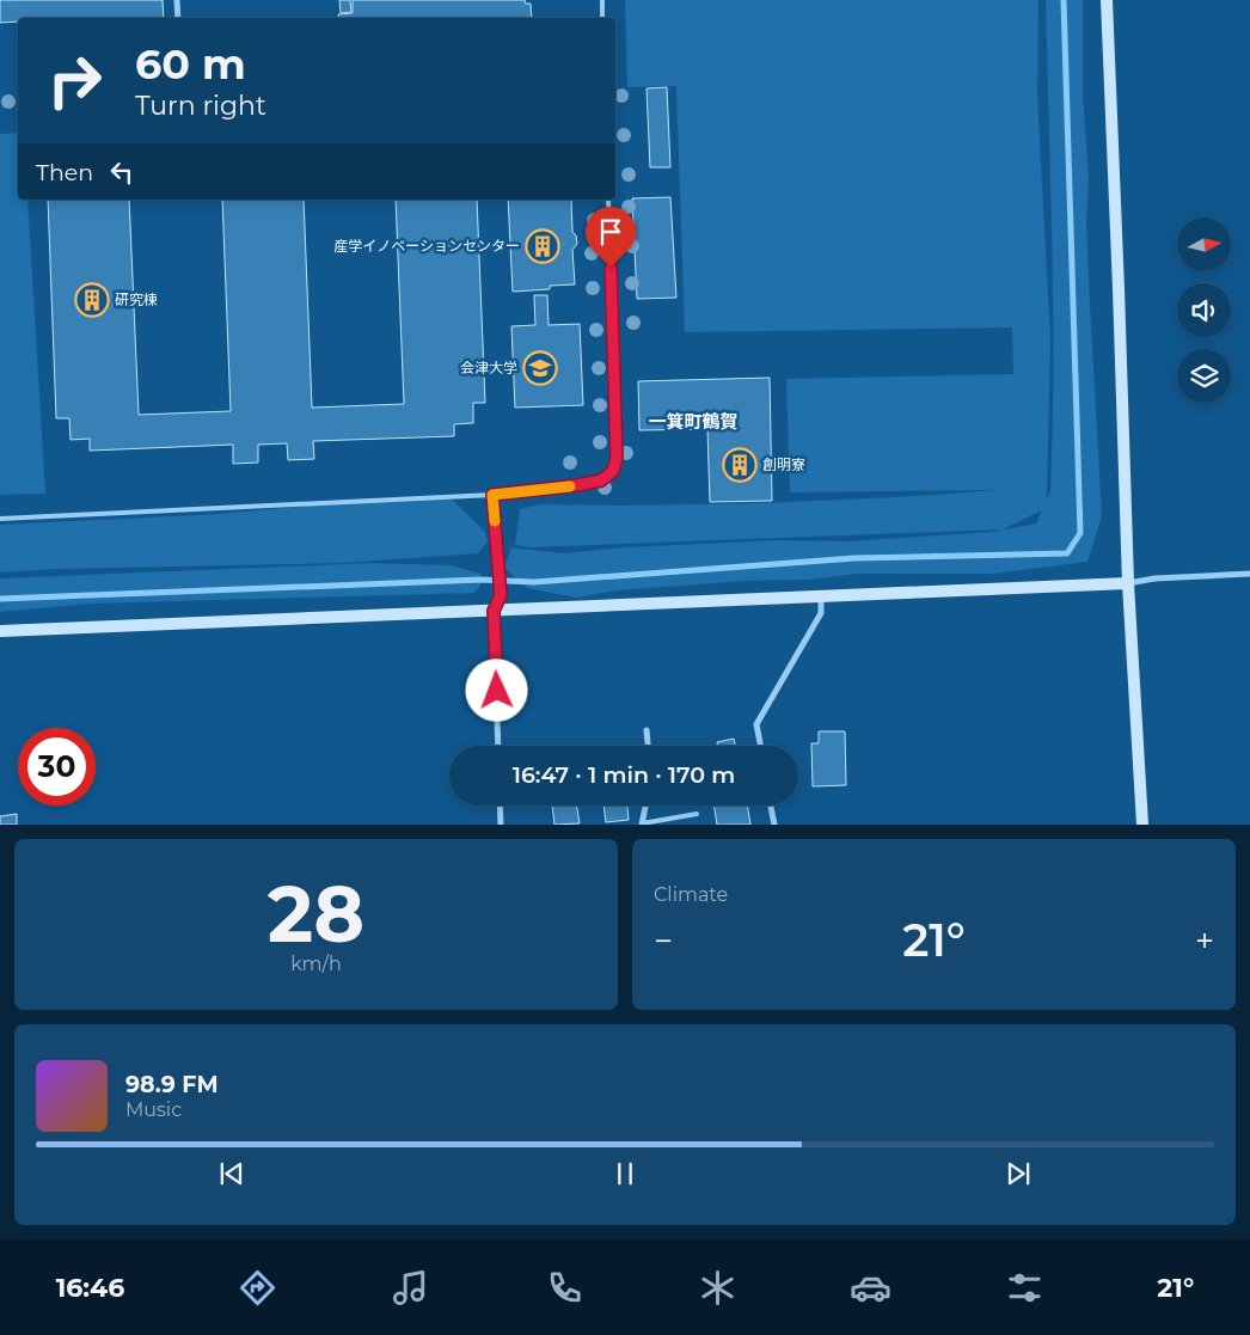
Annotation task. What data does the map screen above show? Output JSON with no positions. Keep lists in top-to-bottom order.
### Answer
{
  "districts": ["一箕町鶴賀"],
  "places": {
    "building": ["産学イノベーションセンター", "研究棟", "創明寮"],
    "school or university": ["会津大学"]
  },
  "north": "right",
  "page": {
    "turn": ["60 m", "Turn right"],
    "then": "Then",
    "limit": "30",
    "trip": "16:47 · 1 min · 170 m",
    "tile": [
      ["28", "km/h"],
      "Climate"
    ],
    "heat": ["−", "21°", "+"],
    "song": ["98.9 FM", "Music"],
    "tabs": ["16:46", "21°"]
  }
}
